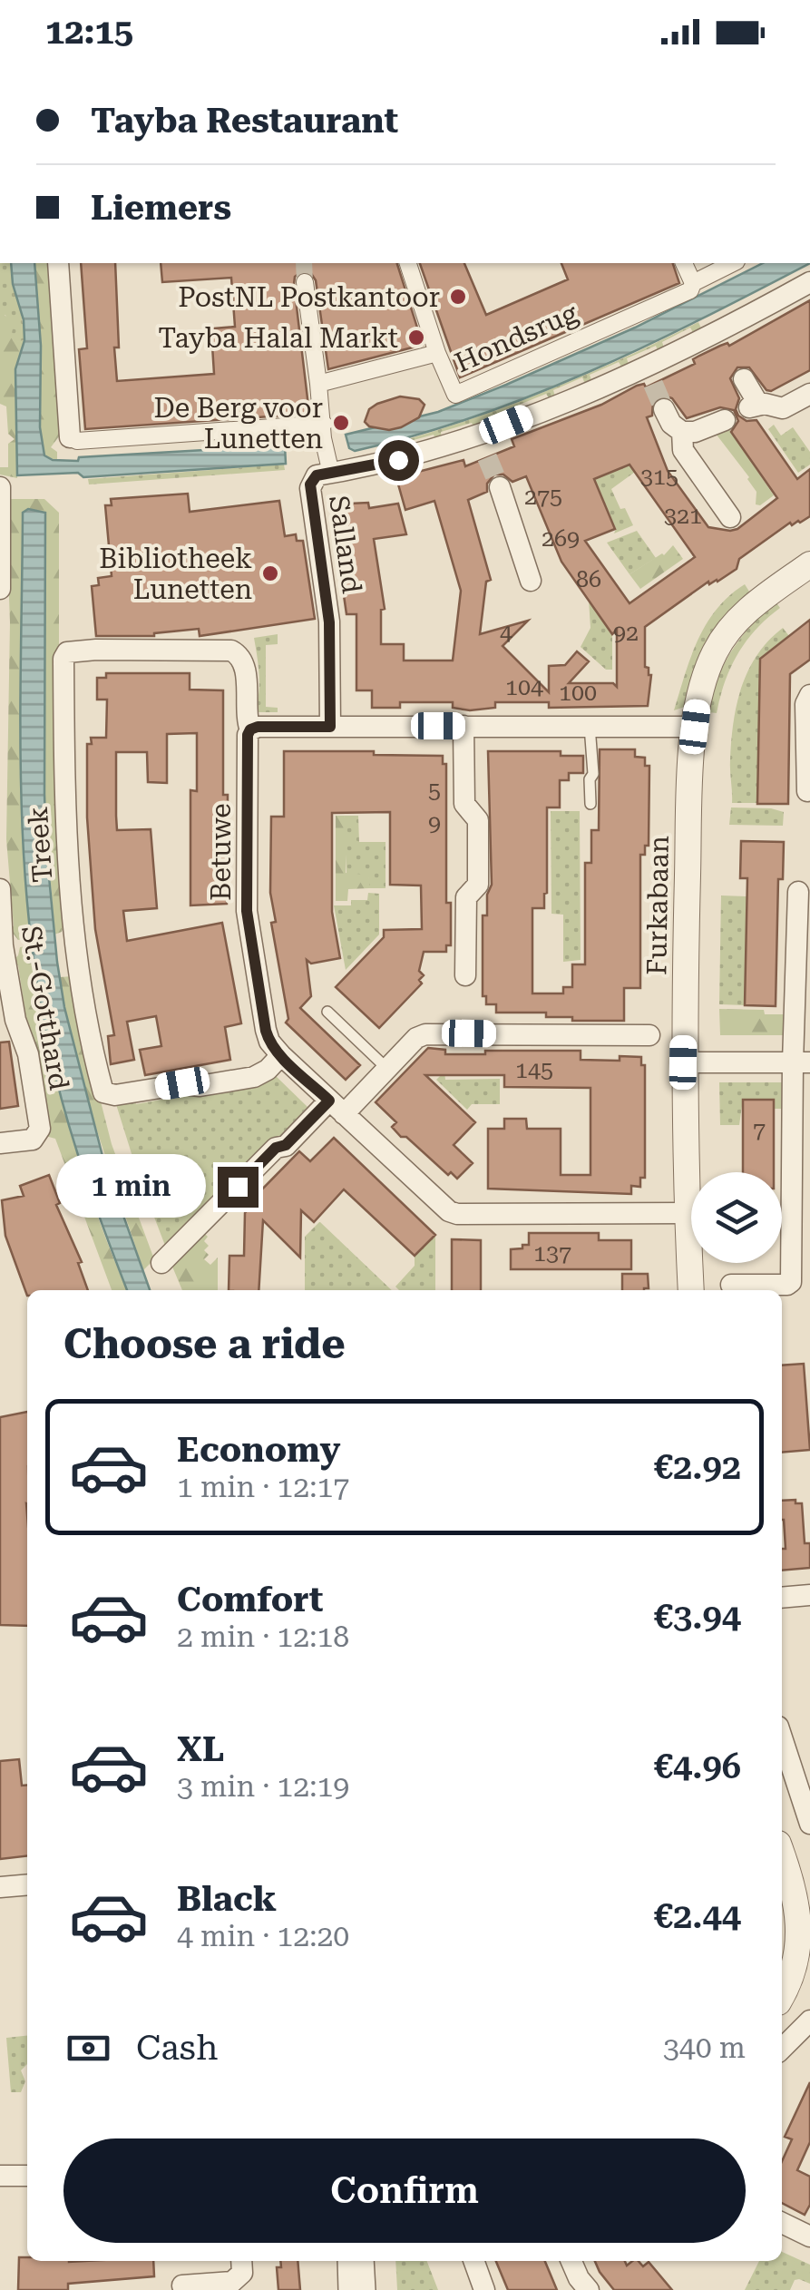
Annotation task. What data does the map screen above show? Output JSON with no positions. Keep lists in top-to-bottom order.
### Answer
{
  "streets": {
    "street": [
      "Hondsrug",
      "Salland",
      "Treek",
      "Betuwe",
      "Furkabaan",
      "St.-Gotthard"
    ]
  },
  "crossings": [
    ["Treek", "Betuwe"],
    ["Betuwe", "Furkabaan"]
  ],
  "places": [
    "PostNL Postkantoor",
    "Tayba Halal Markt",
    "De Berg voor Lunetten",
    "Bibliotheek Lunetten"
  ],
  "house_numbers": [
    "315",
    "275",
    "321",
    "269",
    "86",
    "4",
    "92",
    "104",
    "100",
    "5",
    "9",
    "145",
    "7",
    "137"
  ],
  "page": {
    "status": "12:15",
    "banner": ["Tayba Restaurant", "Liemers"],
    "bubble": "1 min",
    "heading": "Choose a ride",
    "list": [
      {
        "name": "Economy",
        "note": "1 min · 12:17",
        "value": "€2.92"
      },
      {
        "name": "Comfort",
        "note": "2 min · 12:18",
        "value": "€3.94"
      },
      {
        "name": "XL",
        "note": "3 min · 12:19",
        "value": "€4.96"
      },
      {
        "name": "Black",
        "note": "4 min · 12:20",
        "value": "€2.44"
      }
    ],
    "pay": ["Cash", "340 m"],
    "buttons": "Confirm"
  }
}
